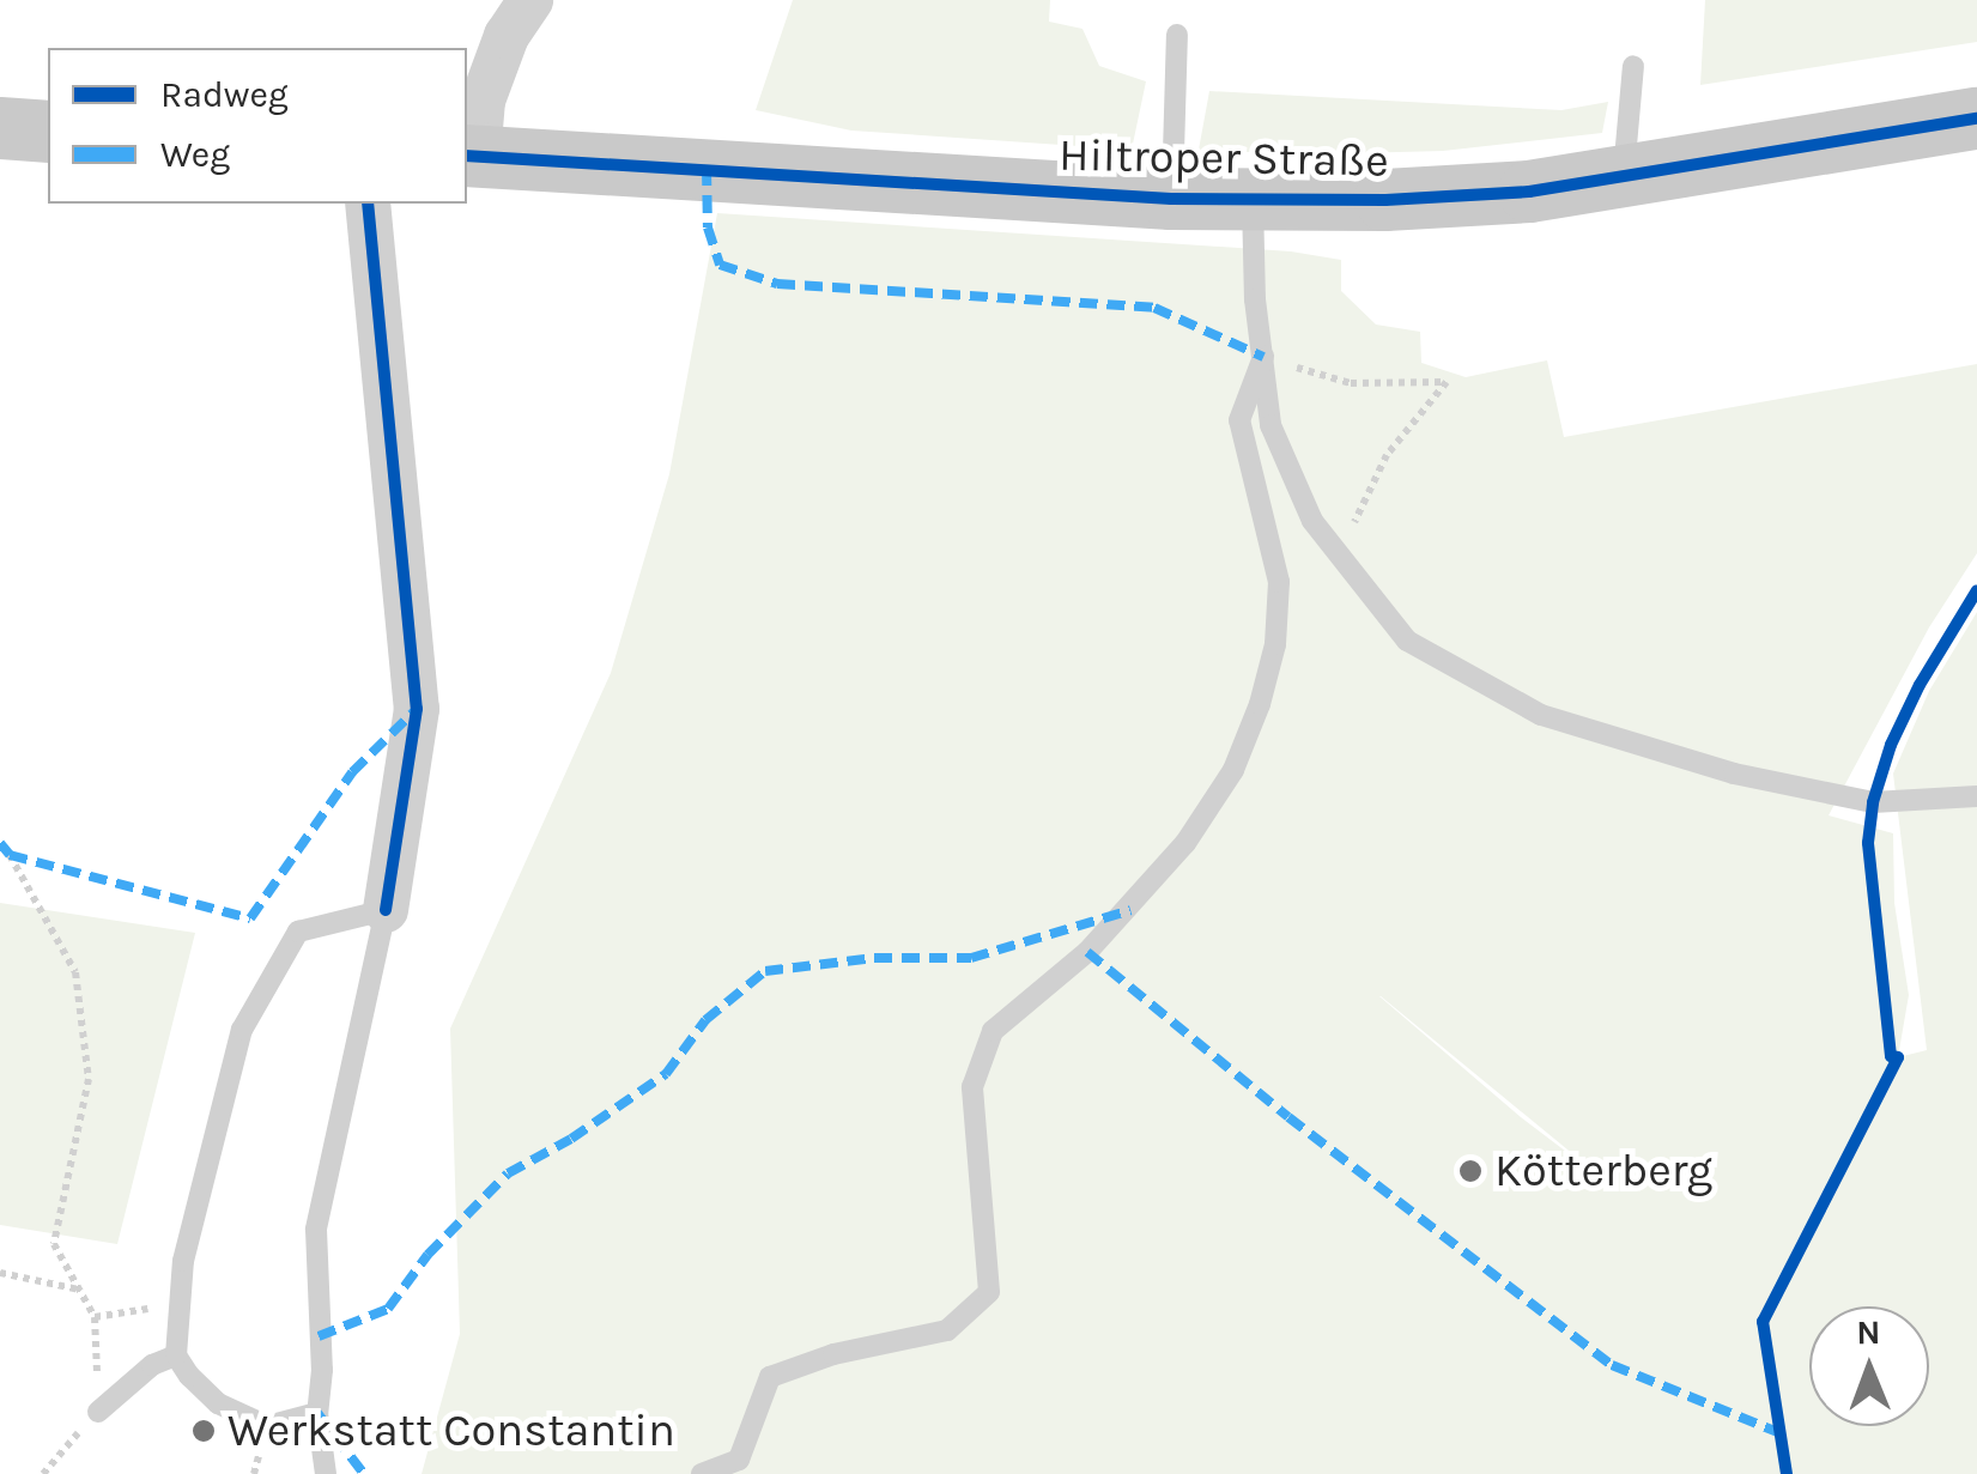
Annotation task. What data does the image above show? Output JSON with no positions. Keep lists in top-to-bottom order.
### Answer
{
  "streets": {
    "street": ["Hiltroper Straße"]
  },
  "places": ["Kötterberg", "Werkstatt Constantin"],
  "legend": ["Radweg", "Weg"],
  "north": "top"
}
